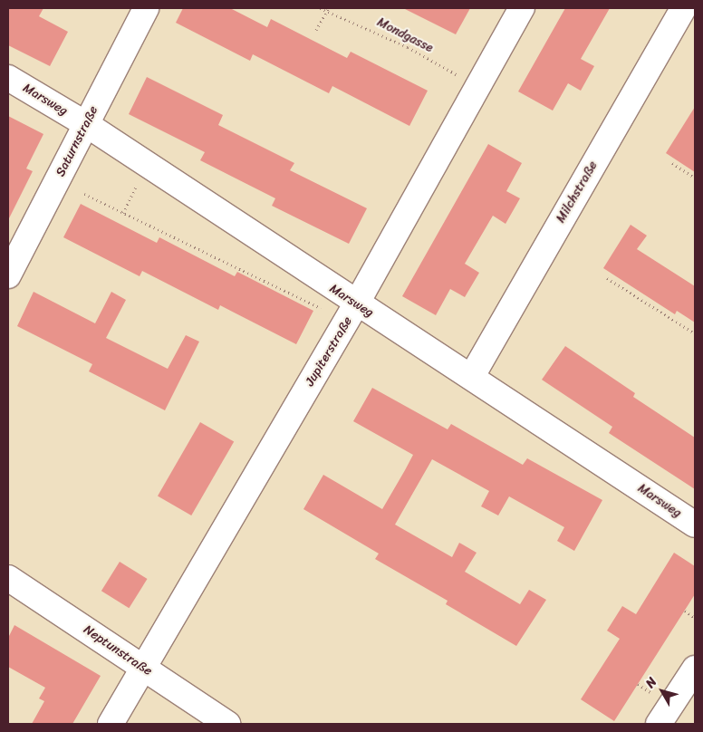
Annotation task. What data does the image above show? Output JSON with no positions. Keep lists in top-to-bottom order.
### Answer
{
  "streets": {
    "street": [
      "Marsweg",
      "Saturnstraße",
      "Milchstraße",
      "Jupiterstraße",
      "Neptunstraße"
    ],
    "path": ["Mondgasse"]
  },
  "crossings": [
    ["Mondgasse", "Jupiterstraße"],
    ["Marsweg", "Saturnstraße"],
    ["Marsweg", "Milchstraße"],
    ["Marsweg", "Jupiterstraße"],
    ["Jupiterstraße", "Neptunstraße"]
  ],
  "north": "top left"
}
